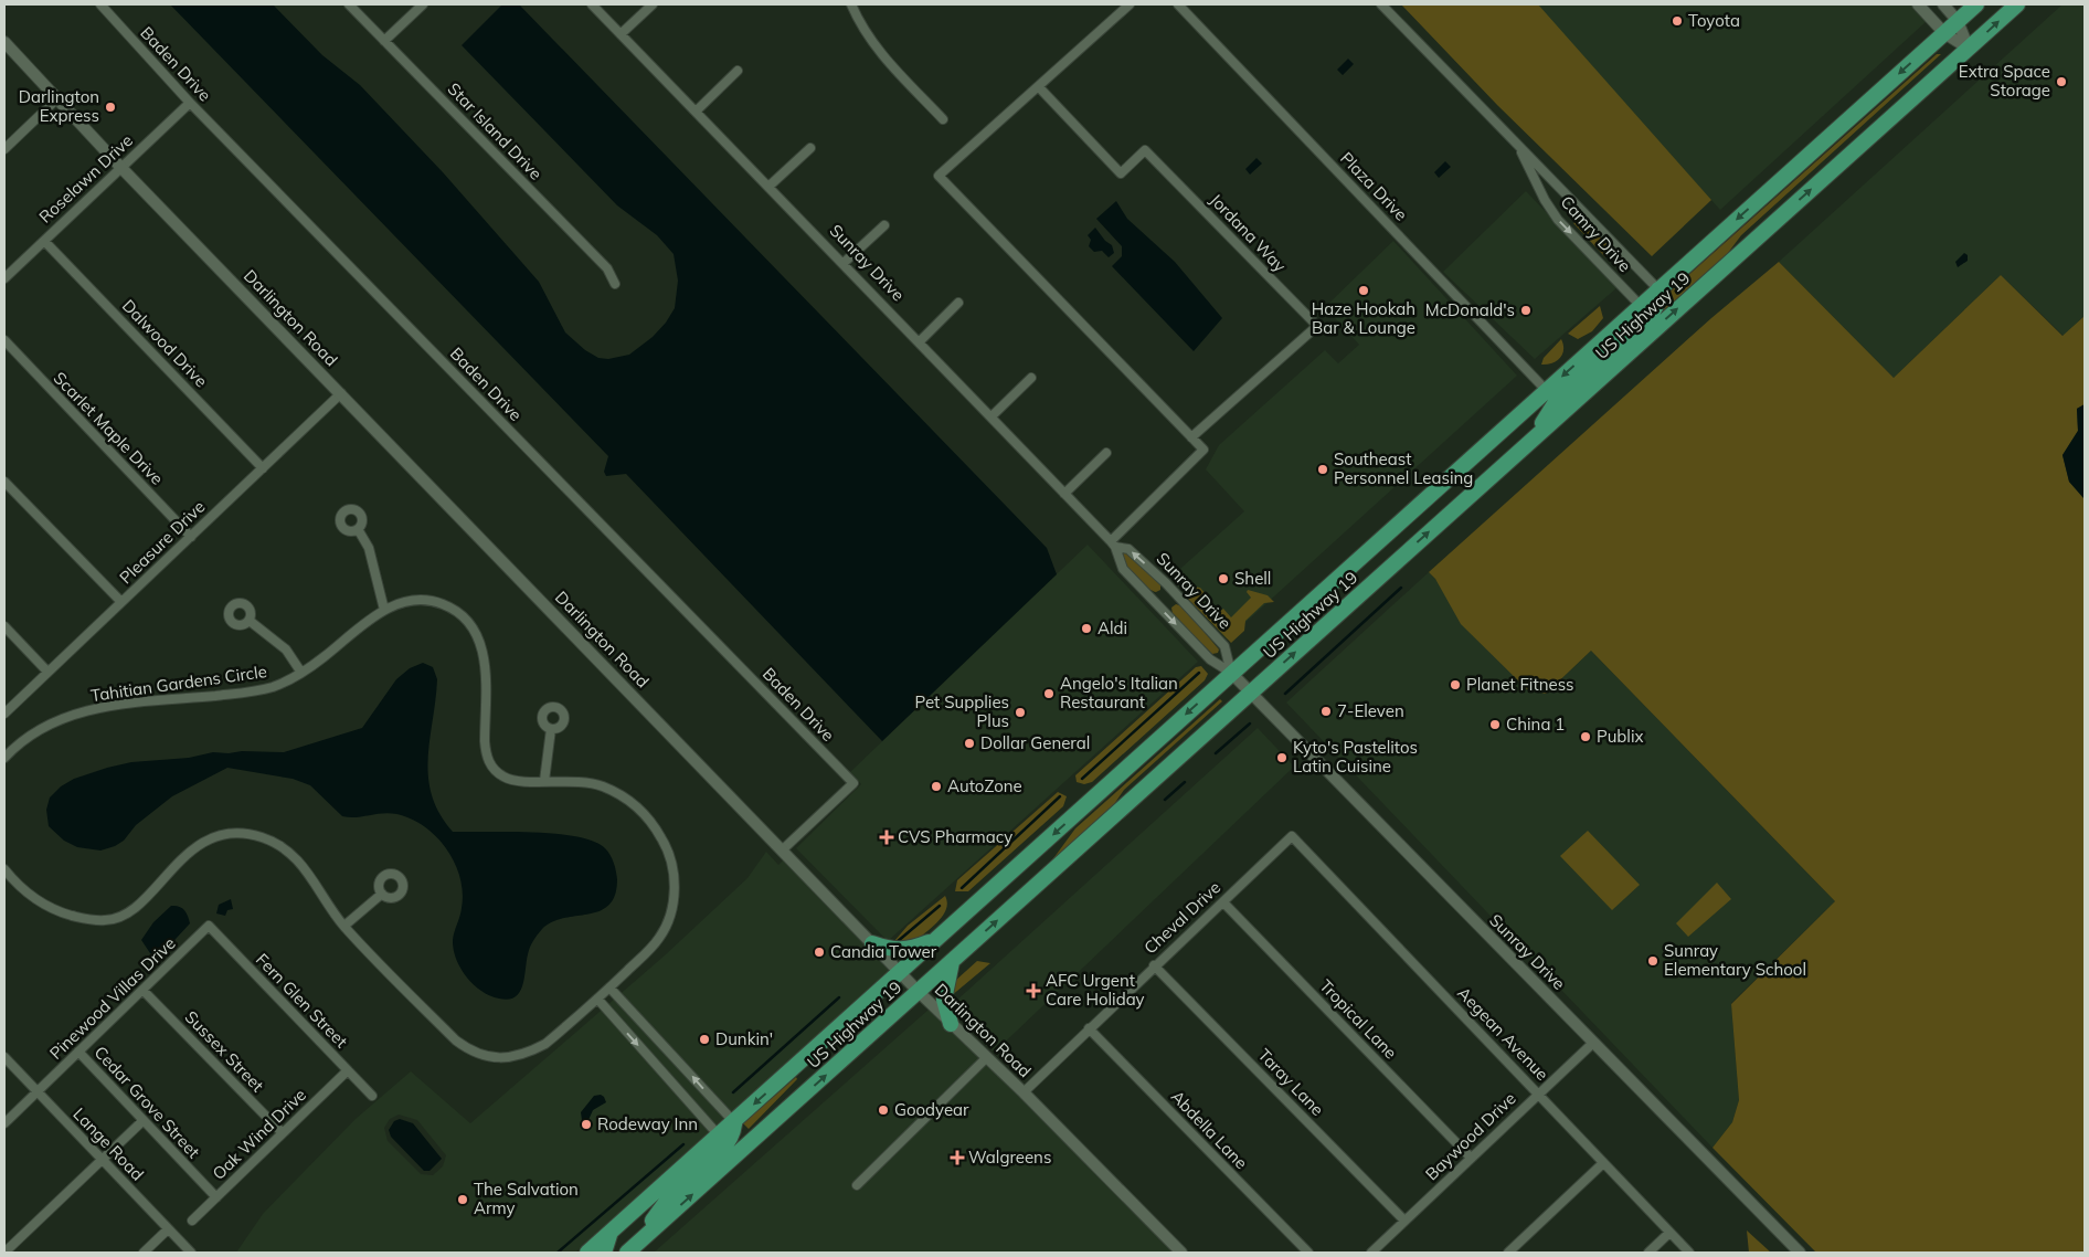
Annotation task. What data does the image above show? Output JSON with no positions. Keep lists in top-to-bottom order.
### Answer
{
  "streets": {
    "highway": ["US Highway 19"],
    "street": [
      "Baden Drive",
      "Star Island Drive",
      "Roselawn Drive",
      "Plaza Drive",
      "Jordana Way",
      "Camry Drive",
      "Sunray Drive",
      "Darlington Road",
      "Dalwood Drive",
      "Scarlet Maple Drive",
      "Pleasure Drive",
      "Tahitian Gardens Circle",
      "Cheval Drive",
      "Pinewood Villas Drive",
      "Fern Glen Street",
      "Tropical Lane",
      "Aegean Avenue",
      "Sussex Street",
      "Taray Lane",
      "Cedar Grove Street",
      "Abdella Lane",
      "Oak Wind Drive",
      "Baywood Drive",
      "Lange Road"
    ]
  },
  "crossings": [
    ["Baden Drive", "Roselawn Drive"],
    ["Baden Drive", "Darlington Road"],
    ["Roselawn Drive", "Darlington Road"],
    ["Roselawn Drive", "Dalwood Drive"],
    ["Plaza Drive", "US Highway 19"],
    ["Camry Drive", "US Highway 19"],
    ["Sunray Drive", "US Highway 19"],
    ["Sunray Drive", "Baywood Drive"],
    ["US Highway 19", "Darlington Road"],
    ["Darlington Road", "Pleasure Drive"],
    ["Darlington Road", "Cheval Drive"],
    ["Dalwood Drive", "Pleasure Drive"],
    ["Scarlet Maple Drive", "Pleasure Drive"],
    ["Cheval Drive", "Tropical Lane"],
    ["Cheval Drive", "Aegean Avenue"],
    ["Cheval Drive", "Taray Lane"],
    ["Cheval Drive", "Abdella Lane"],
    ["Pinewood Villas Drive", "Fern Glen Street"],
    ["Pinewood Villas Drive", "Sussex Street"],
    ["Pinewood Villas Drive", "Cedar Grove Street"],
    ["Pinewood Villas Drive", "Lange Road"],
    ["Fern Glen Street", "Oak Wind Drive"],
    ["Tropical Lane", "Baywood Drive"],
    ["Aegean Avenue", "Baywood Drive"],
    ["Sussex Street", "Oak Wind Drive"],
    ["Taray Lane", "Baywood Drive"],
    ["Cedar Grove Street", "Oak Wind Drive"]
  ],
  "places": {
    "other": [
      "Toyota",
      "Extra Space Storage",
      "Darlington Express",
      "Haze Hookah Bar & Lounge",
      "McDonald's",
      "Southeast Personnel Leasing",
      "Shell",
      "Aldi",
      "Planet Fitness",
      "Angelo's Italian Restaurant",
      "7-Eleven",
      "Pet Supplies Plus",
      "China 1",
      "Publix",
      "Dollar General",
      "Kyto's Pastelitos Latin Cuisine",
      "AutoZone",
      "Candia Tower",
      "Sunray Elementary School",
      "Dunkin'",
      "Goodyear",
      "Rodeway Inn",
      "The Salvation Army"
    ],
    "health": ["CVS Pharmacy", "AFC Urgent Care Holiday", "Walgreens"]
  }
}
